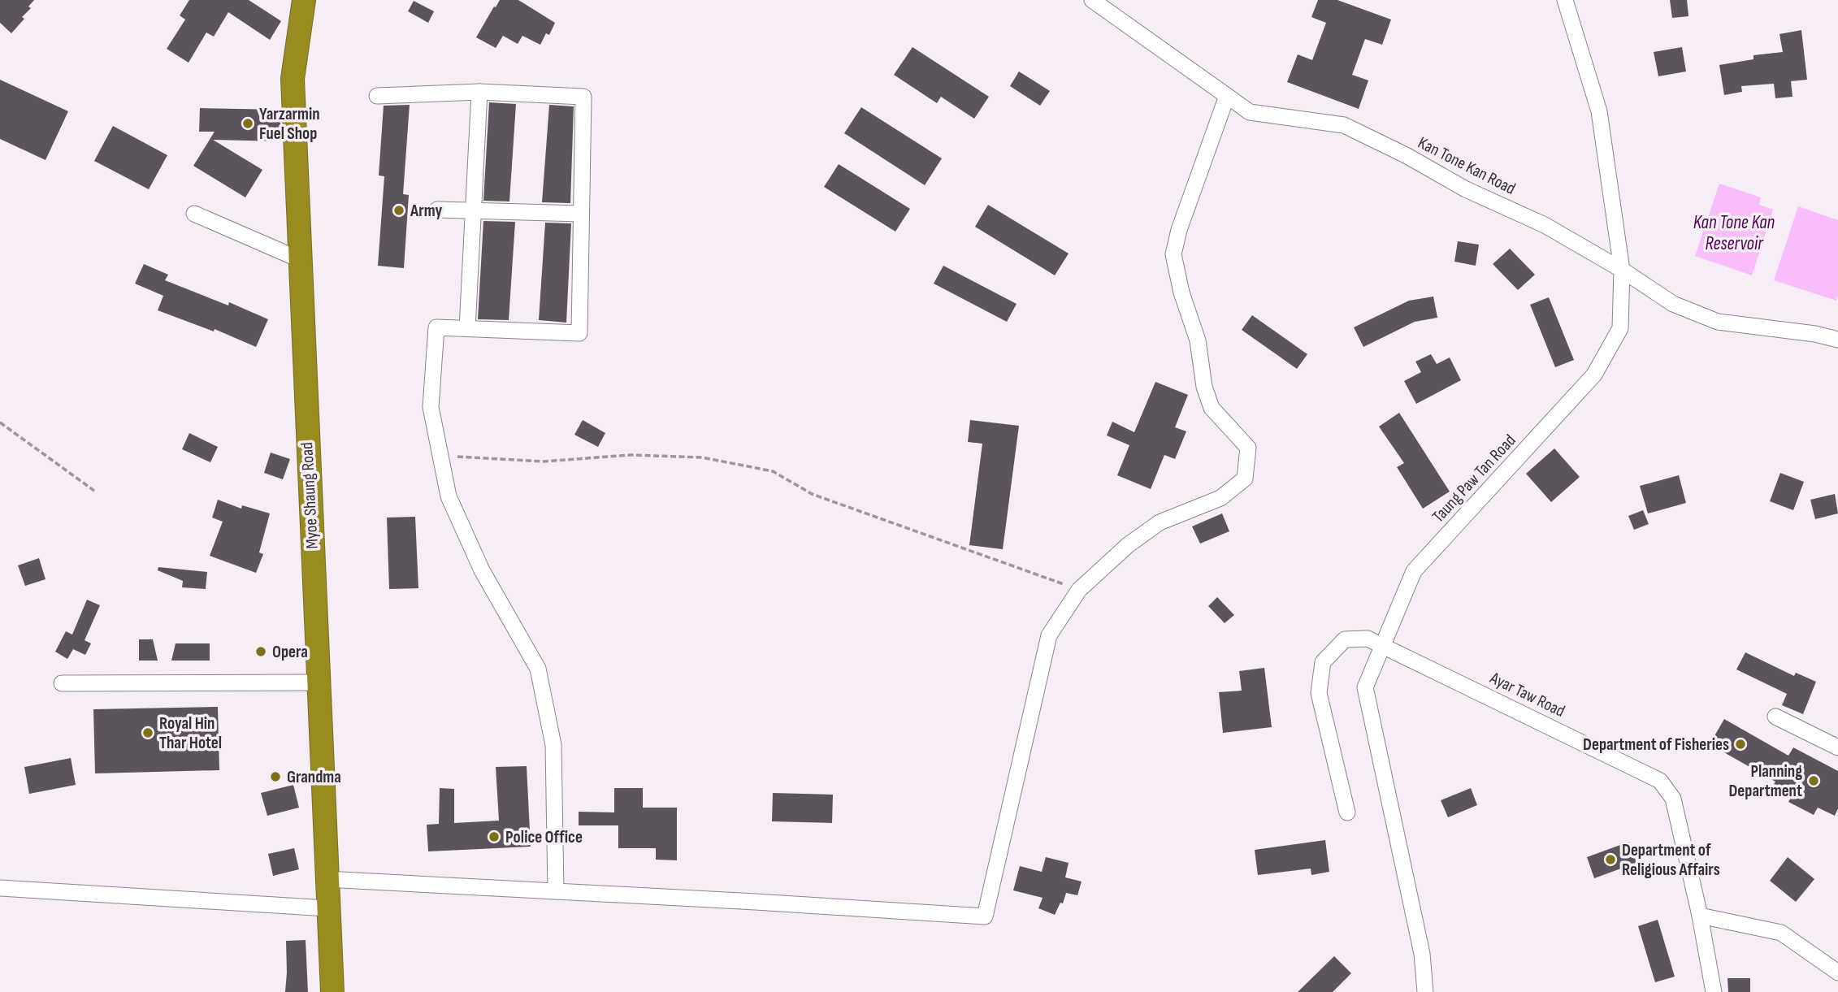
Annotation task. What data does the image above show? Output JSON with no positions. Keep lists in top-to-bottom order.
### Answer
{
  "streets": {
    "highway": ["Myoe Shaung Road"],
    "street": ["Kan Tone Kan Road", "Taung Paw Tan Road", "Ayar Taw Road"]
  },
  "crossings": [
    ["Kan Tone Kan Road", "Taung Paw Tan Road"],
    ["Taung Paw Tan Road", "Ayar Taw Road"]
  ],
  "water": ["Kan Tone Kan Reservoir"],
  "places": [
    "Yarzarmin Fuel Shop",
    "Army",
    "Opera",
    "Royal Hin Thar Hotel",
    "Department of Fisheries",
    "Grandma",
    "Planning Department",
    "Police Office",
    "Department of Religious Affairs"
  ]
}
